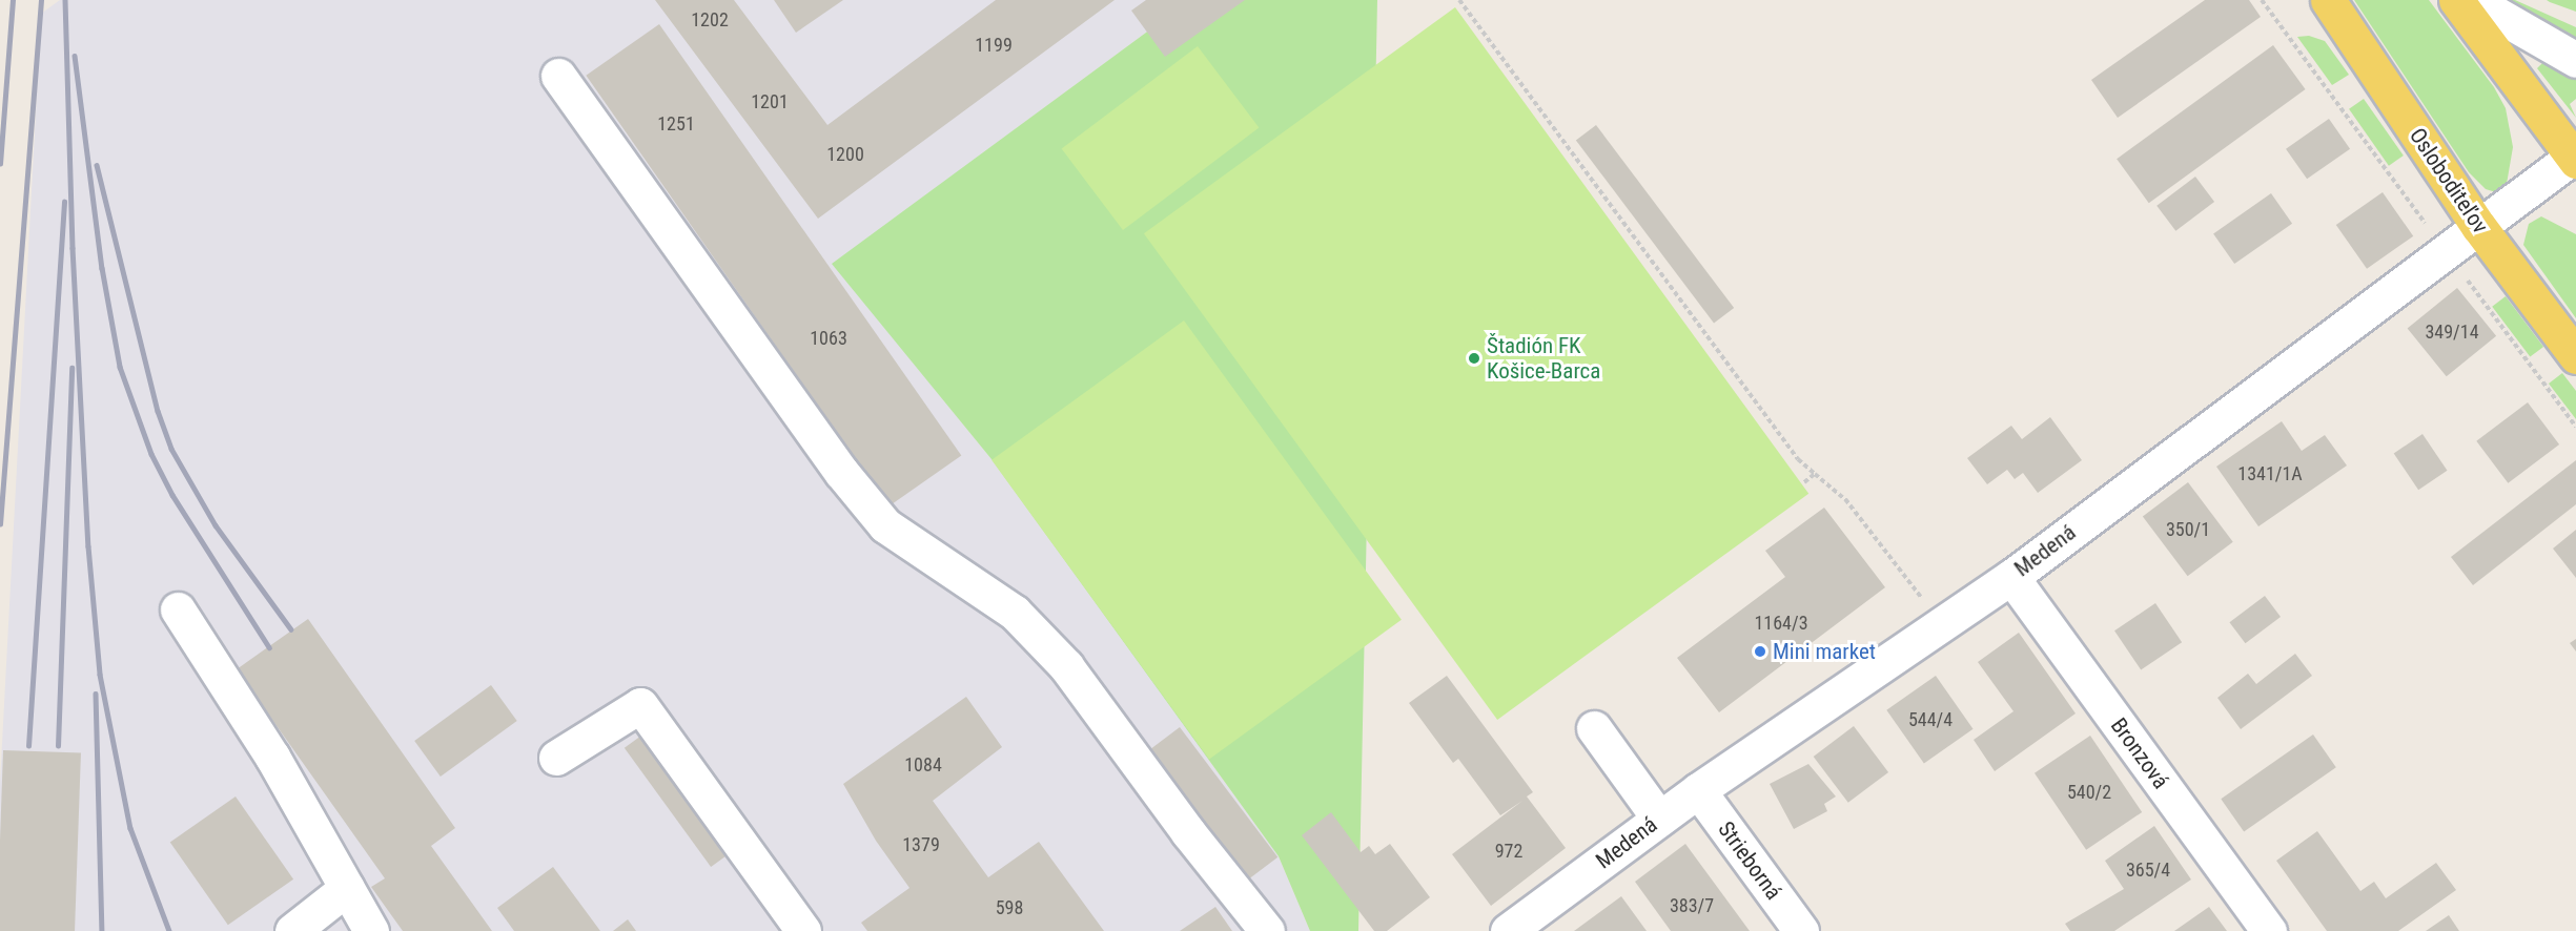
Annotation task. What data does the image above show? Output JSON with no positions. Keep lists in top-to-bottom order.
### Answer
{
  "streets": {
    "main road": ["Osloboditeľov"],
    "street": ["Medená", "Bronzová", "Strieborná"]
  },
  "crossings": [
    ["Osloboditeľov", "Medená"],
    ["Medená", "Bronzová"],
    ["Medená", "Strieborná"]
  ],
  "places": ["Štadión FK Košice-Barca", "Mini market"],
  "house_numbers": [
    "1202",
    "1199",
    "1201",
    "1251",
    "1200",
    "349/14",
    "1063",
    "1341/1A",
    "350/1",
    "1164/3",
    "544/4",
    "1084",
    "540/2",
    "1379",
    "972",
    "365/4",
    "383/7",
    "598"
  ]
}
